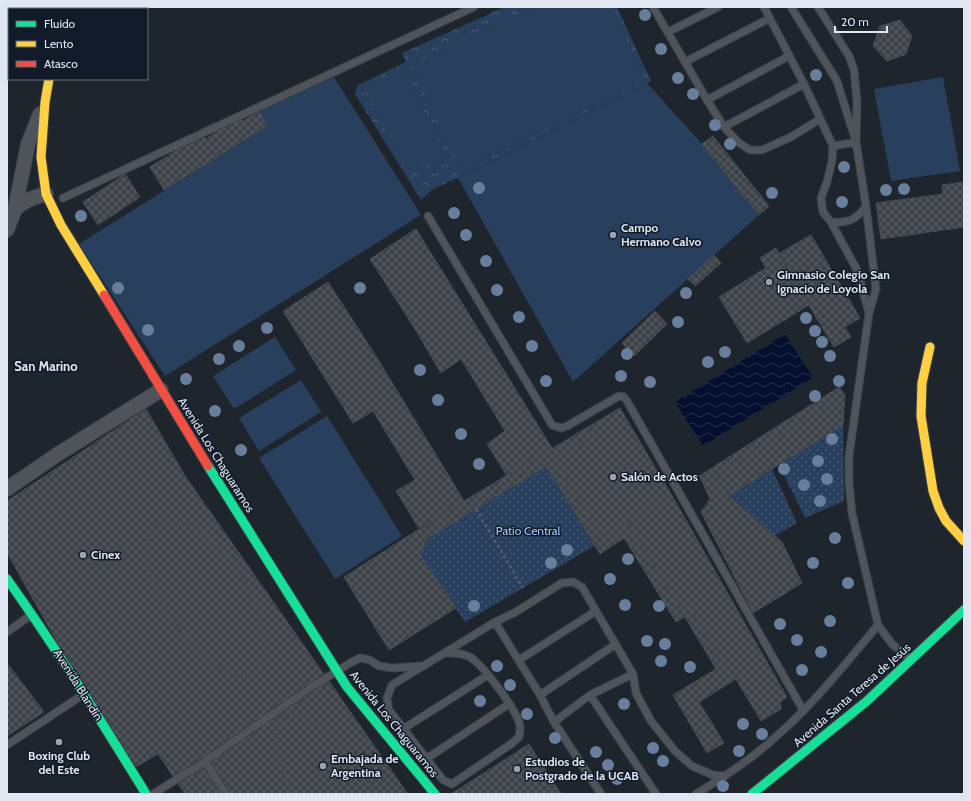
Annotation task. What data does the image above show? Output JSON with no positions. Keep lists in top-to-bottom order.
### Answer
{
  "streets": {
    "street": ["Avenida Los Chaguaramos", "Avenida Blandín", "Avenida Santa Teresa de Jesús"]
  },
  "districts": ["San Marino"],
  "parks": ["Patio Central"],
  "places": [
    "Campo Hermano Calvo",
    "Gimnasio Colegio San Ignacio de Loyola",
    "Salón de Actos",
    "Cinex",
    "Boxing Club del Este",
    "Embajada de Argentina",
    "Estudios de Postgrado de la UCAB"
  ],
  "legend": ["Fluido", "Lento", "Atasco"],
  "scale_bar": "20 m"
}
